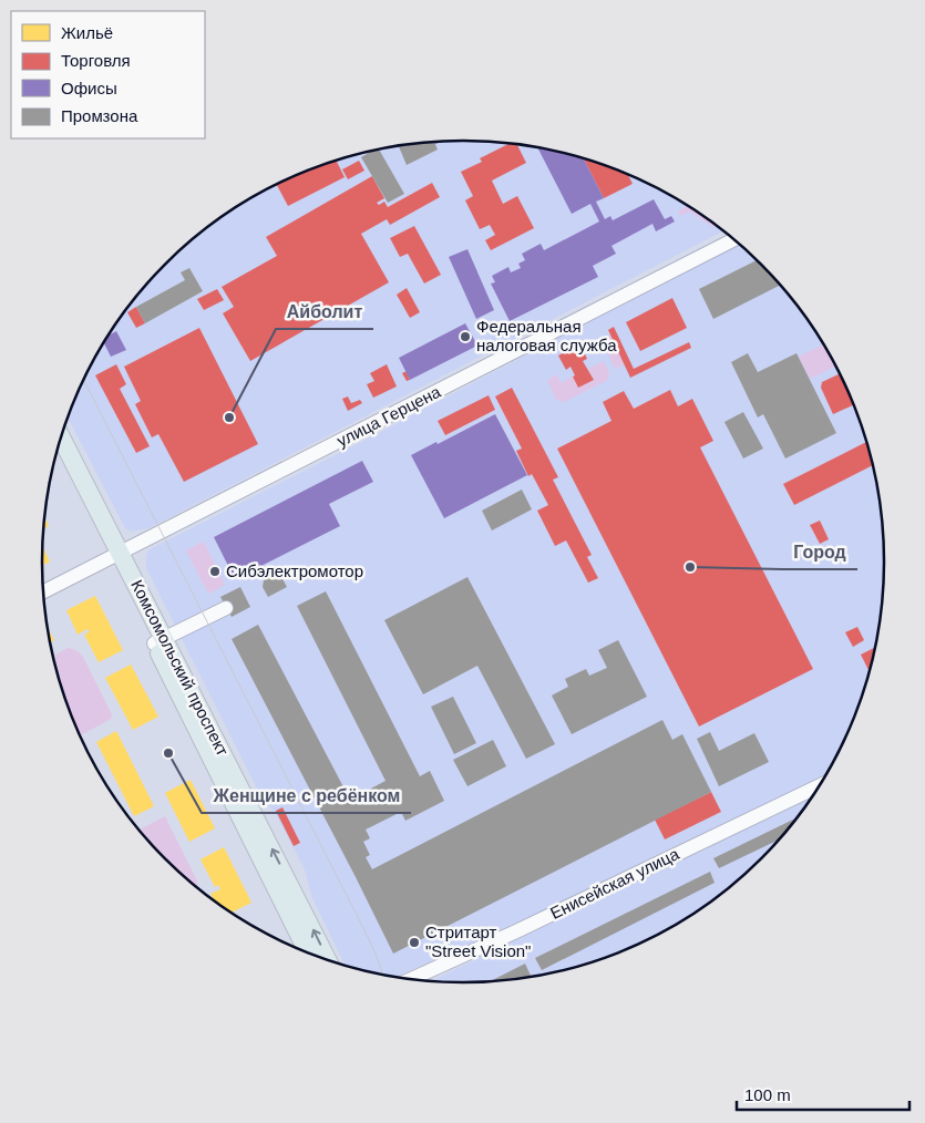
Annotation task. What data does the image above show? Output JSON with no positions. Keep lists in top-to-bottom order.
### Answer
{
  "streets": {
    "main road": ["Комсомольский проспект"],
    "street": ["улица Герцена", "Енисейская улица"]
  },
  "crossings": [
    ["улица Герцена", "Комсомольский проспект"]
  ],
  "places": [
    "Федеральная налоговая служба",
    "Айболит",
    "Город",
    "Сибэлектромотор",
    "Женщине с ребёнком",
    "Стритарт \"Street Vision\""
  ],
  "legend": [
    "Жильё",
    "Торговля",
    "Офисы",
    "Промзона"
  ],
  "scale_bar": "100 m"
}
